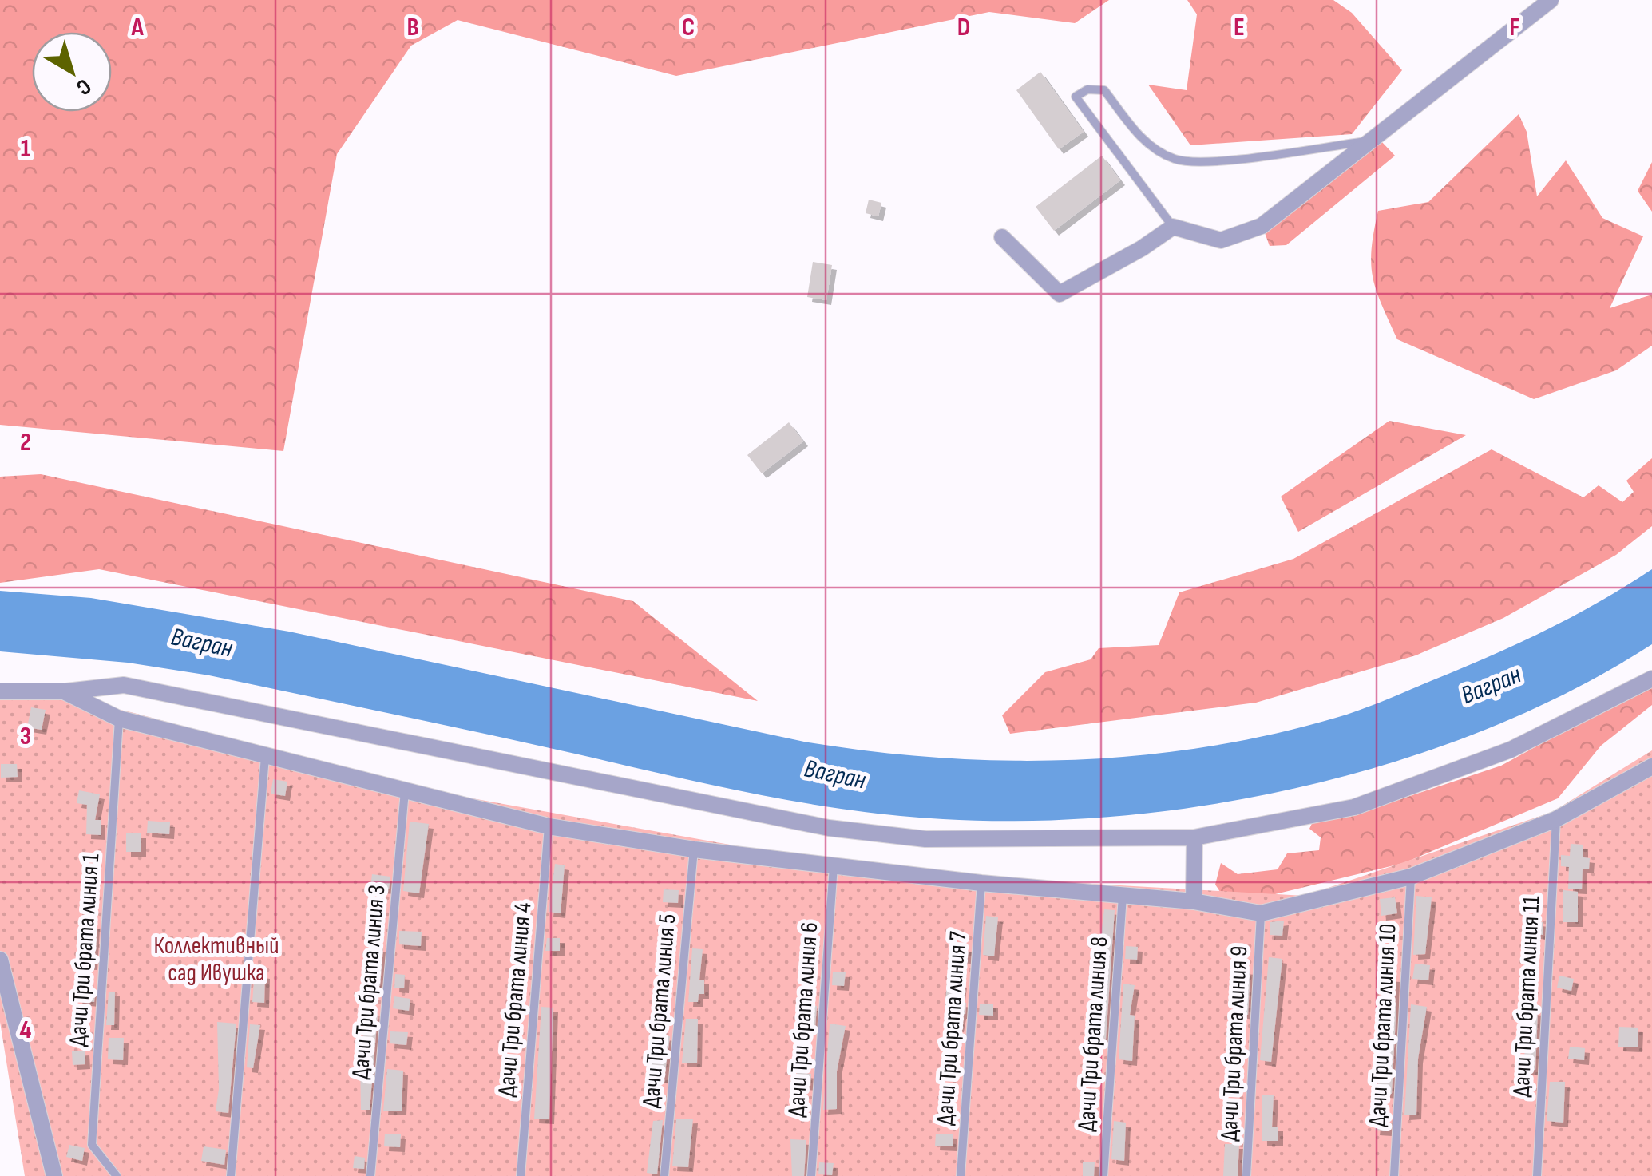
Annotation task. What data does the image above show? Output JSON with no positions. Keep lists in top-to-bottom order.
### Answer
{
  "streets": {
    "lane": [
      "Дачи Три брата линия 1",
      "Дачи Три брата линия 3",
      "Дачи Три брата линия 11",
      "Дачи Три брата линия 4",
      "Дачи Три брата линия 5",
      "Дачи Три брата линия 6",
      "Дачи Три брата линия 10",
      "Дачи Три брата линия 7",
      "Дачи Три брата линия 8",
      "Дачи Три брата линия 9"
    ]
  },
  "water": ["Вагран"],
  "parks": ["Коллективный сад Ивушка"],
  "north": "bottom right",
  "grid": {
    "columns": [
      "A",
      "B",
      "C",
      "D",
      "E",
      "F"
    ],
    "rows": [
      "1",
      "2",
      "3",
      "4"
    ]
  }
}
